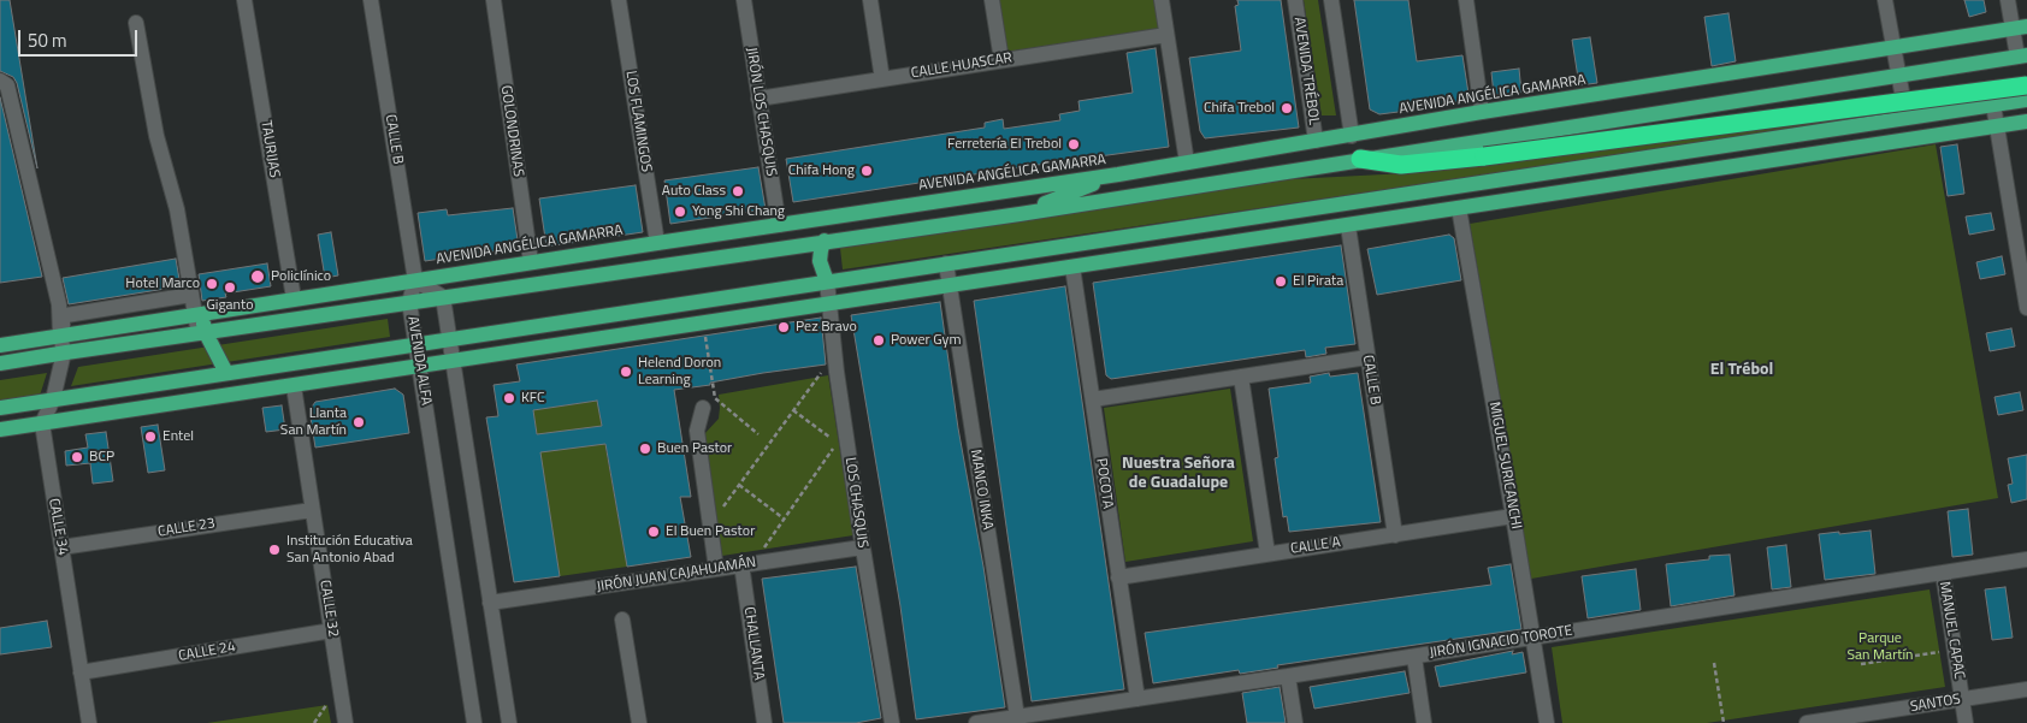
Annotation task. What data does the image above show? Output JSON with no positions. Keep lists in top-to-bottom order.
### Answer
{
  "streets": {
    "main road": ["AVENIDA ANGÉLICA GAMARRA"],
    "street": [
      "CALLE HUASCAR",
      "AVENIDA TRÉBOL",
      "JIRÓN LOS CHASQUIS",
      "LOS FLAMINGOS",
      "GOLONDRINAS",
      "CALLE B",
      "TAURIJAS",
      "AVENIDA ALFA",
      "MIGUEL SURICANCHI",
      "POCOTA",
      "MANCO INKA",
      "LOS CHASQUIS",
      "CALLE 34",
      "CALLE 23",
      "CALLE A",
      "JIRÓN JUAN CAJAHUAMÁN",
      "CALLE 32",
      "MANUEL CAPAC",
      "JIRÓN IGNACIO TOROTE",
      "CHALLANTA",
      "CALLE 24",
      "SANTOS"
    ]
  },
  "crossings": [
    ["CALLE HUASCAR", "JIRÓN LOS CHASQUIS"],
    ["AVENIDA TRÉBOL", "AVENIDA ANGÉLICA GAMARRA"],
    ["AVENIDA ANGÉLICA GAMARRA", "JIRÓN LOS CHASQUIS"],
    ["AVENIDA ANGÉLICA GAMARRA", "LOS FLAMINGOS"],
    ["AVENIDA ANGÉLICA GAMARRA", "GOLONDRINAS"],
    ["AVENIDA ANGÉLICA GAMARRA", "CALLE B"],
    ["AVENIDA ANGÉLICA GAMARRA", "TAURIJAS"],
    ["AVENIDA ANGÉLICA GAMARRA", "AVENIDA ALFA"],
    ["CALLE B", "AVENIDA ALFA"],
    ["CALLE B", "CALLE A"],
    ["MIGUEL SURICANCHI", "CALLE A"],
    ["MIGUEL SURICANCHI", "JIRÓN IGNACIO TOROTE"],
    ["POCOTA", "CALLE A"],
    ["POCOTA", "JIRÓN IGNACIO TOROTE"],
    ["MANCO INKA", "JIRÓN IGNACIO TOROTE"],
    ["LOS CHASQUIS", "JIRÓN JUAN CAJAHUAMÁN"],
    ["CALLE 34", "CALLE 23"],
    ["CALLE 34", "CALLE 24"],
    ["CALLE 23", "CALLE 32"],
    ["JIRÓN JUAN CAJAHUAMÁN", "CHALLANTA"],
    ["CALLE 32", "CALLE 24"],
    ["MANUEL CAPAC", "JIRÓN IGNACIO TOROTE"],
    ["MANUEL CAPAC", "SANTOS"]
  ],
  "districts": ["El Trébol", "Nuestra Señora de Guadalupe"],
  "parks": ["Parque San Martín"],
  "places": [
    "Chifa Trebol",
    "Ferretería El Trebol",
    "Chifa Hong",
    "Auto Class",
    "Yong Shi Chang",
    "Policlínico",
    "El Pirata",
    "Hotel Marco",
    "Giganto",
    "Pez Bravo",
    "Power Gym",
    "Helend Doron Learning",
    "KFC",
    "Llanta San Martín",
    "Entel",
    "Buen Pastor",
    "BCP",
    "El Buen Pastor",
    "Institución Educativa San Antonio Abad"
  ],
  "scale_bar": "50 m"
}
